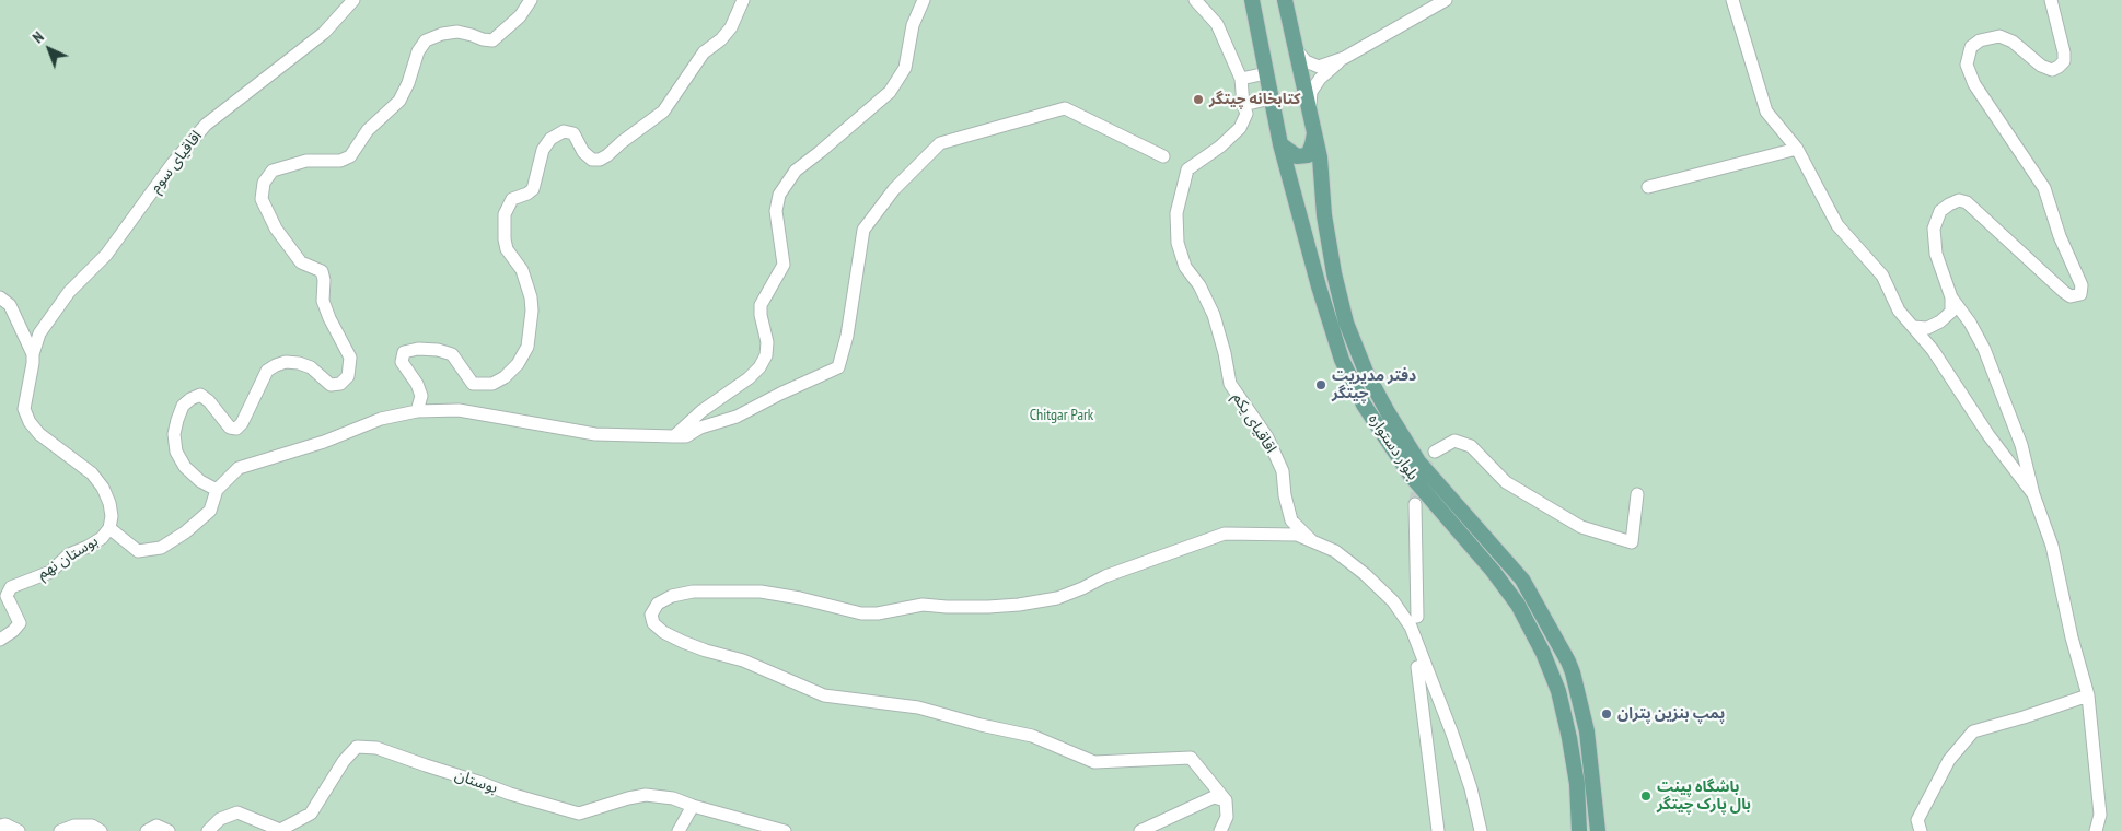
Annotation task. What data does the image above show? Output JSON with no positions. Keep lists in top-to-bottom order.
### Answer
{
  "streets": {
    "main road": ["بلوار دستواره"],
    "street": [
      "اقاقیای سوم",
      "اقاقیای یکم",
      "بوستان نهم",
      "بوستان"
    ]
  },
  "crossings": [
    ["اقاقیای سوم", "بوستان نهم"]
  ],
  "parks": ["Chitgar Park"],
  "places": [
    "کتابخانه چیتگر",
    "دفتر مدیریت چیتگر",
    "پمپ بنزین پتران",
    "باشگاه پینت بال پارک چیتگر"
  ],
  "north": "top left"
}
